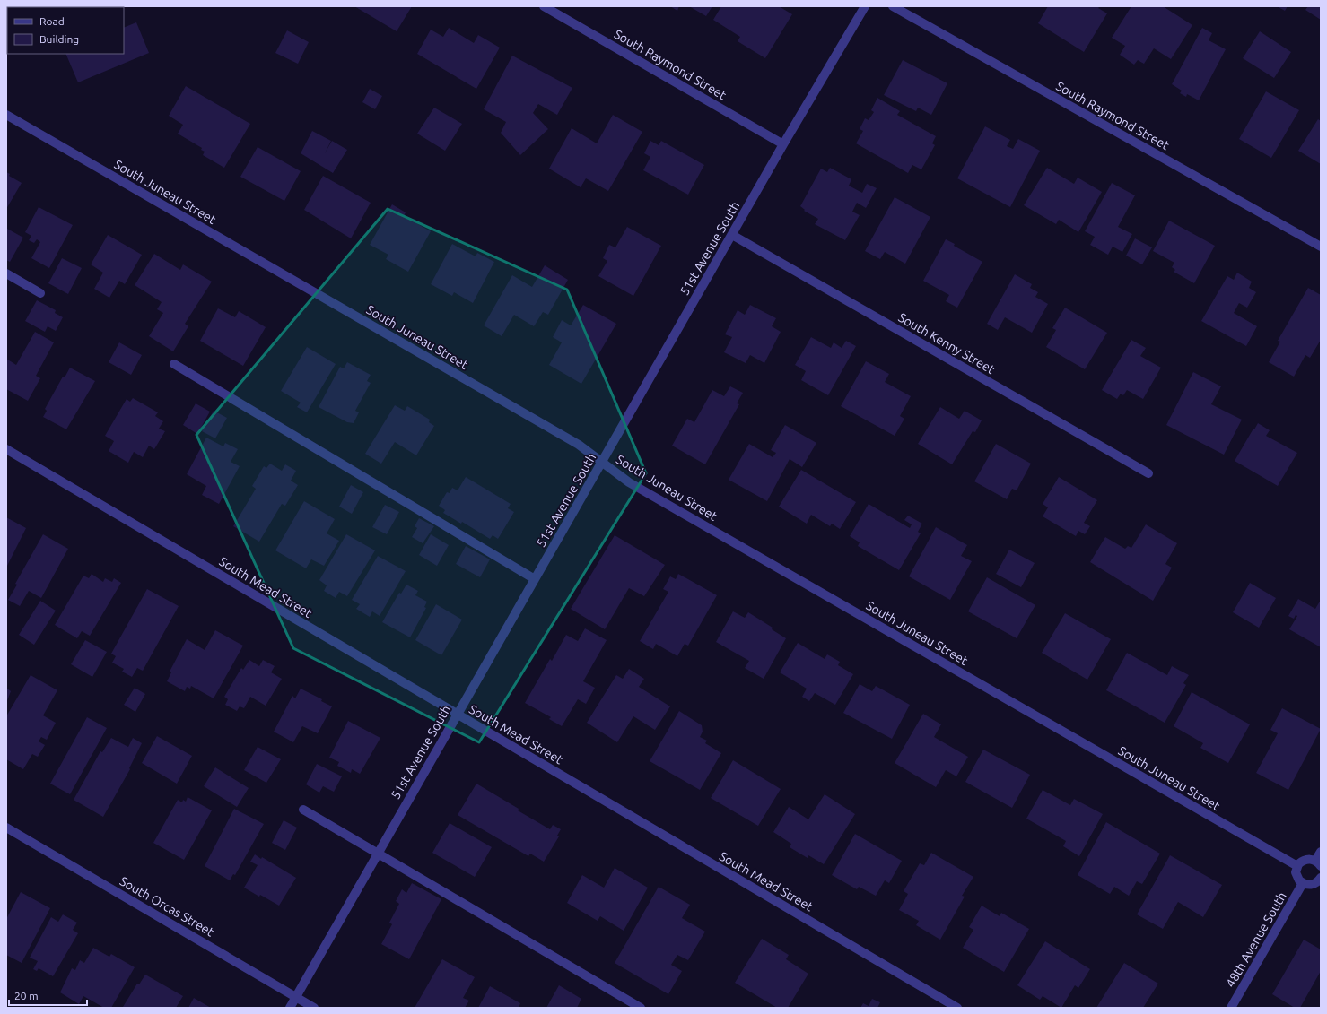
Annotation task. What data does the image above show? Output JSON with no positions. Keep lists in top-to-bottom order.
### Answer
{
  "streets": {
    "street": [
      "South Raymond Street",
      "South Juneau Street",
      "51st Avenue South",
      "South Kenny Street",
      "South Mead Street",
      "South Orcas Street",
      "48th Avenue South"
    ]
  },
  "crossings": [
    ["South Raymond Street", "51st Avenue South"],
    ["South Juneau Street", "51st Avenue South"],
    ["51st Avenue South", "South Kenny Street"],
    ["51st Avenue South", "South Mead Street"],
    ["51st Avenue South", "South Orcas Street"]
  ],
  "legend": ["Road", "Building"],
  "scale_bar": "20 m"
}
